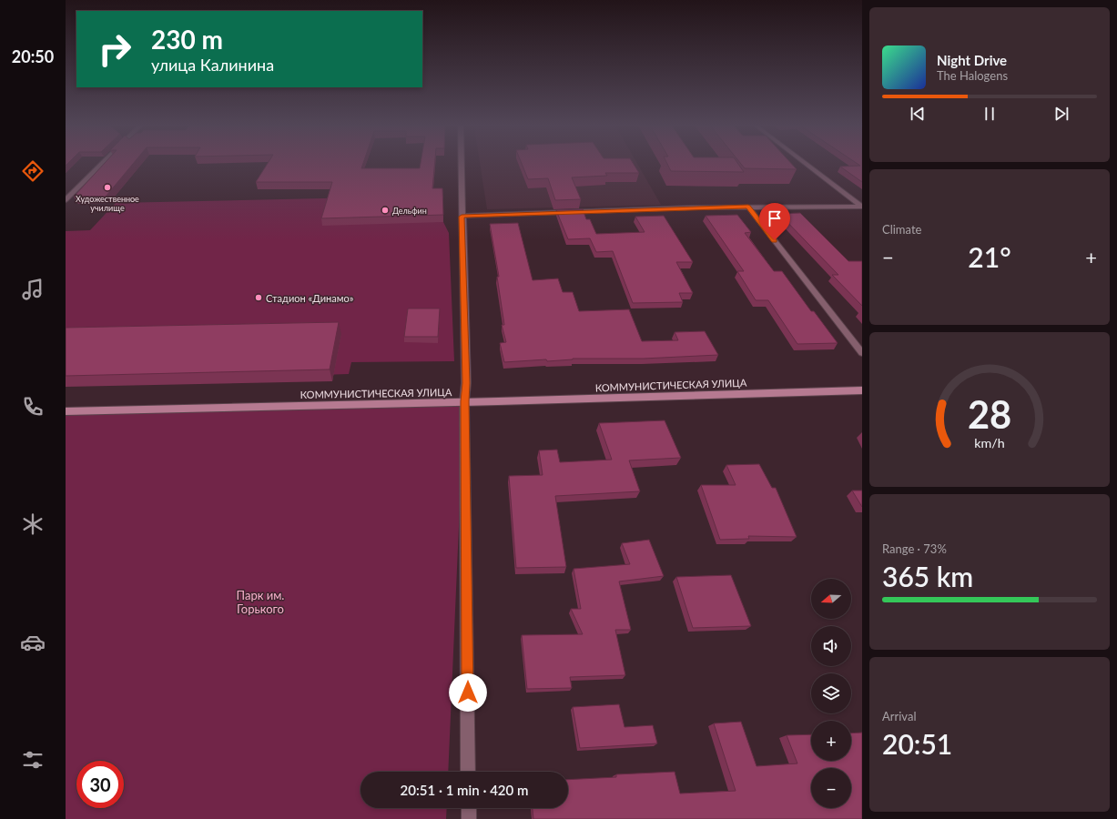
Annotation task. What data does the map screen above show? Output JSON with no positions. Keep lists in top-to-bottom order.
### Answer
{
  "streets": {
    "main road": ["КОММУНИСТИЧЕСКАЯ УЛИЦА"]
  },
  "parks": ["Парк им. Горького"],
  "places": ["Художественное училище", "Дельфин", "Стадион «Динамо»"],
  "north": "left",
  "page": {
    "tabs": "20:50",
    "turn": ["230 m", "улица Калинина"],
    "song": ["Night Drive", "The Halogens"],
    "tile": [
      "Climate",
      ["Range · 73%", "365 km"],
      ["Arrival", "20:51"]
    ],
    "heat": ["−", "21°", "+"],
    "map_buttons": ["+", "−"],
    "limit": "30",
    "trip": "20:51 · 1 min · 420 m",
    "gauge": ["28", "km/h"]
  }
}
